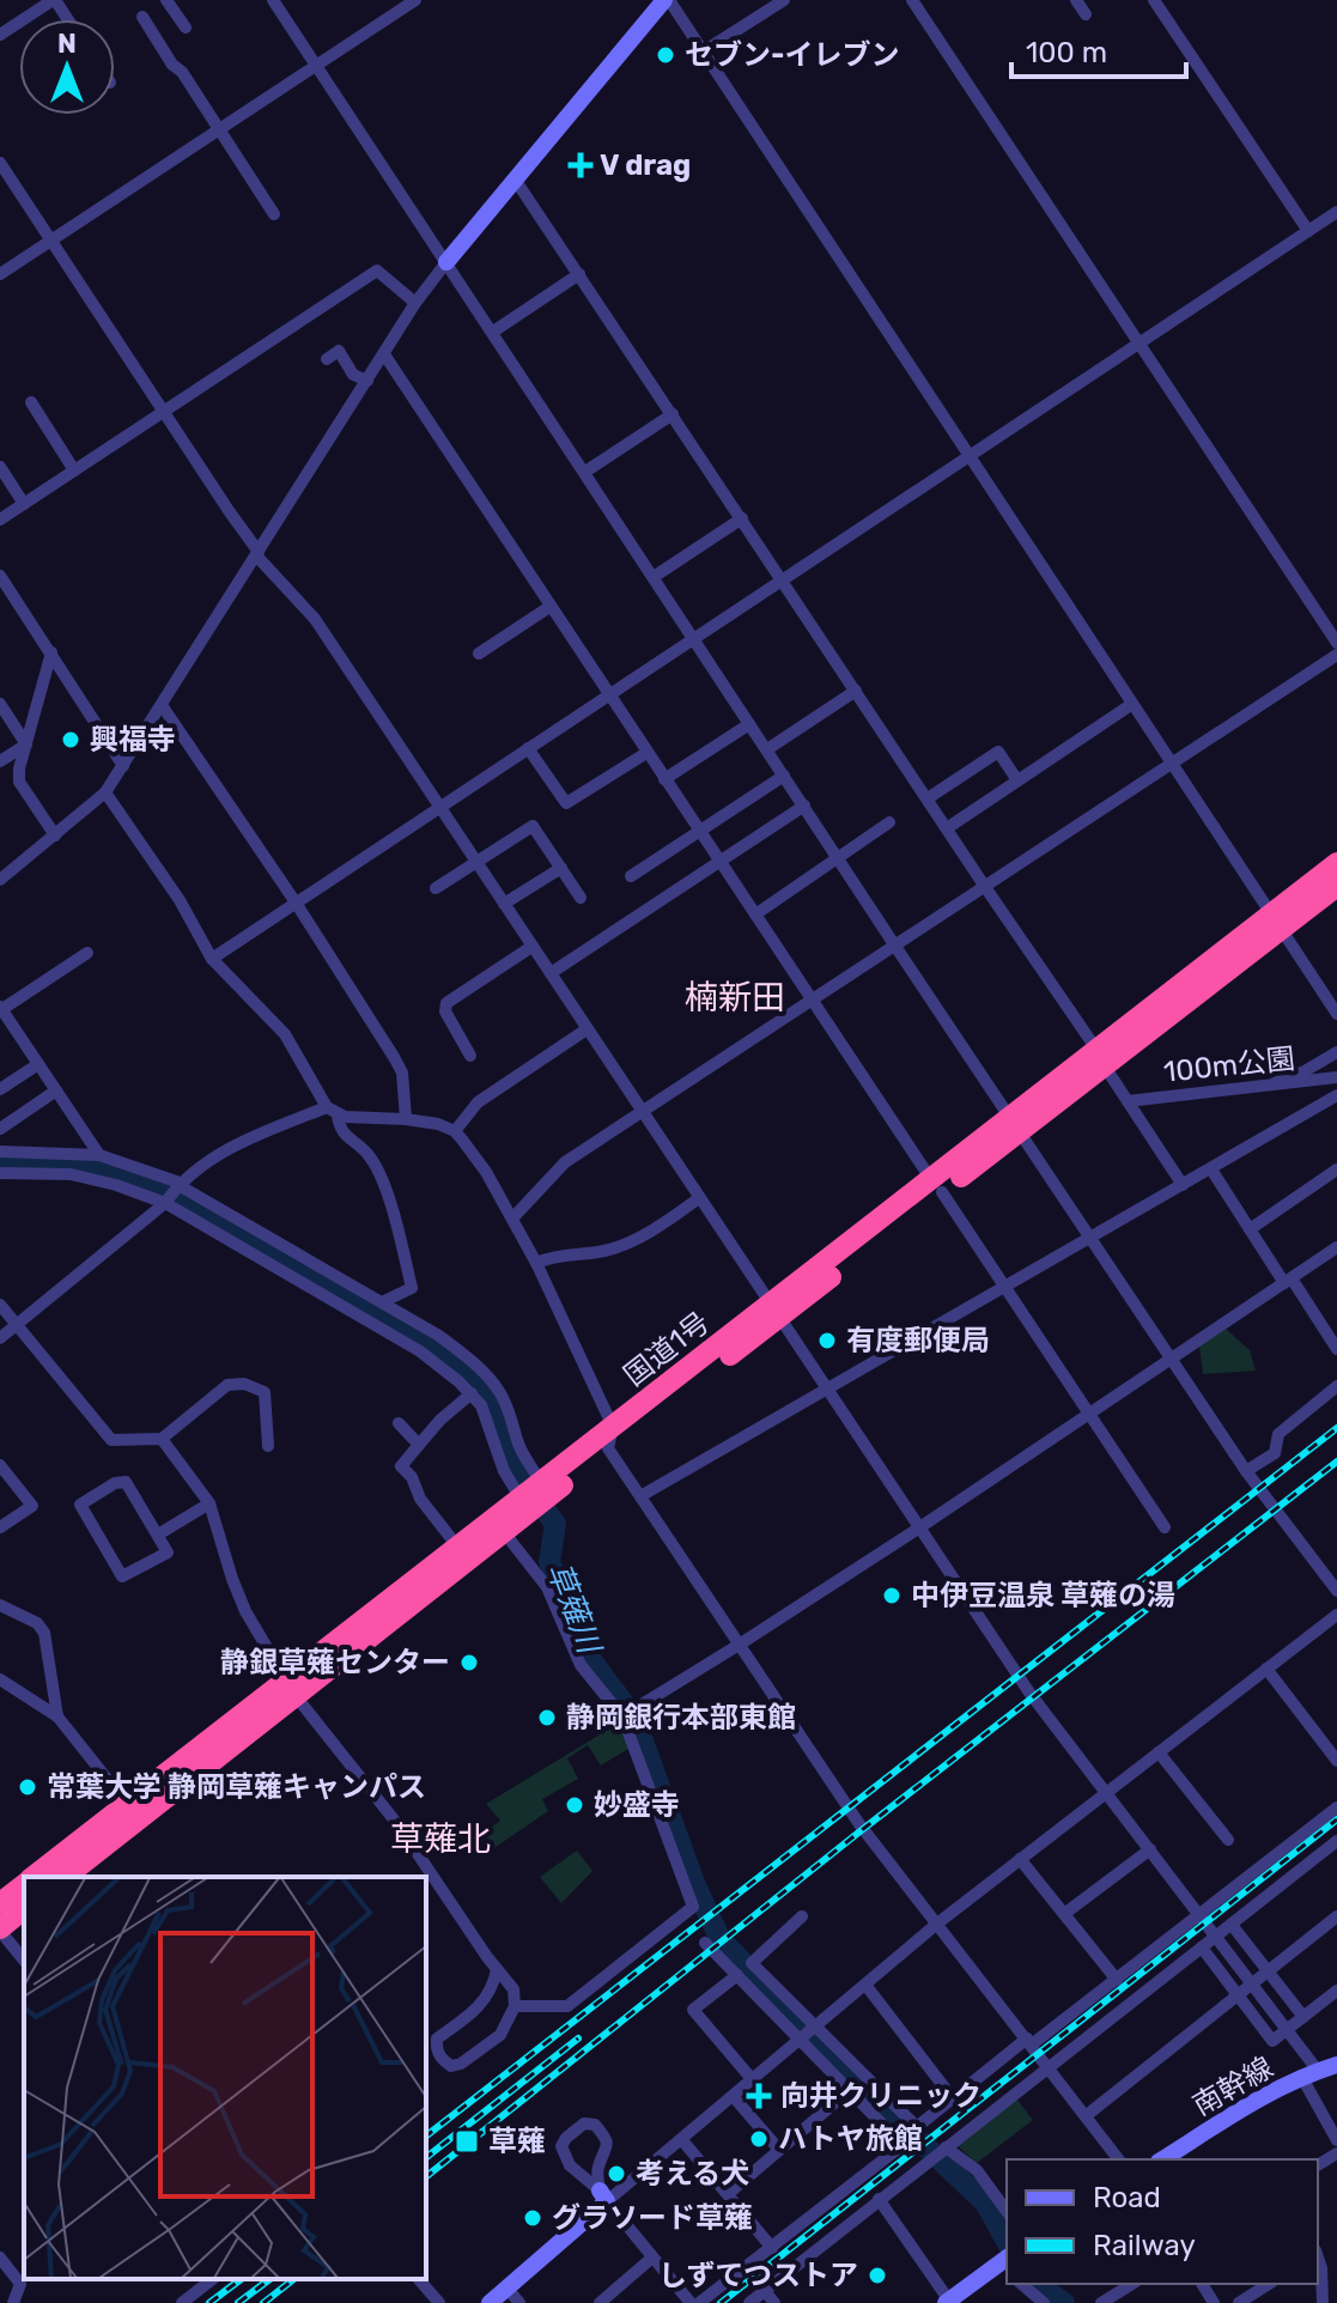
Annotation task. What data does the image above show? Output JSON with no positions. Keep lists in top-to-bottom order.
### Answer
{
  "streets": {
    "highway": ["国道1号"],
    "main road": ["南幹線"],
    "street": ["100m公園"]
  },
  "districts": ["楠新田", "草薙北"],
  "water": ["草薙川"],
  "places": {
    "other": [
      "セブン-イレブン",
      "興福寺",
      "有度郵便局",
      "中伊豆温泉 草薙の湯",
      "静銀草薙センター",
      "静岡銀行本部東館",
      "常葉大学 静岡草薙キャンパス",
      "妙盛寺",
      "ハトヤ旅館",
      "考える犬",
      "グラソード草薙",
      "しずてつストア"
    ],
    "health": ["V drag", "向井クリニック"],
    "transit": ["草薙"]
  },
  "legend": ["Road", "Railway"],
  "scale_bar": "100 m",
  "north": "top"
}
